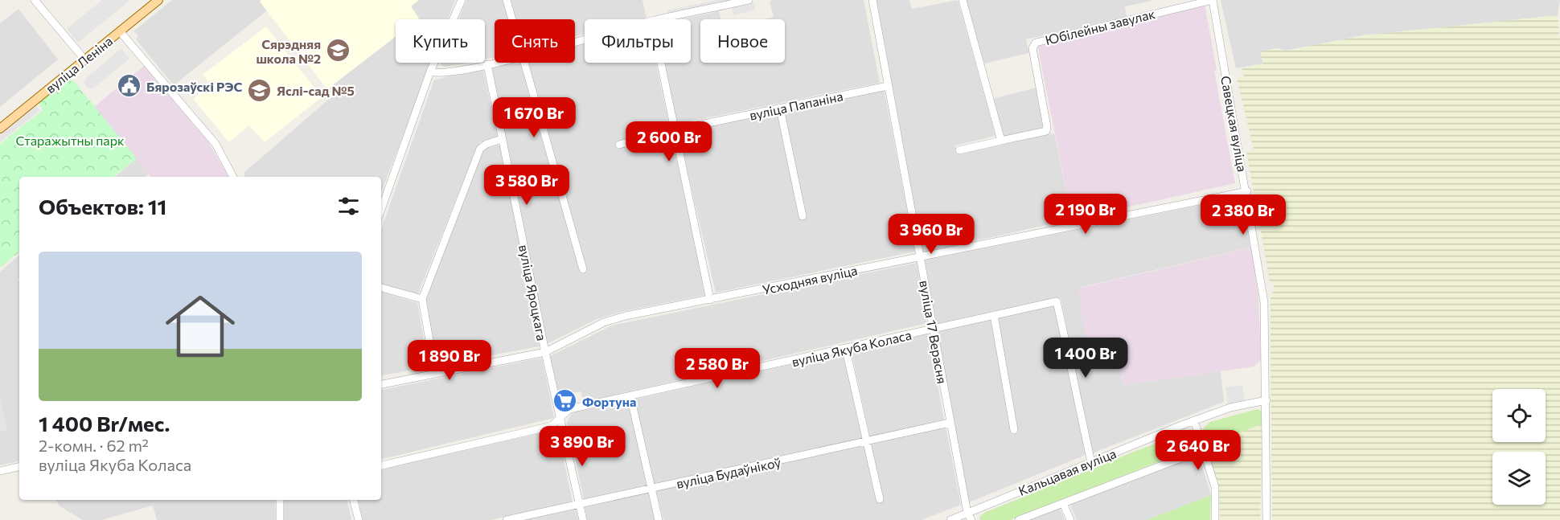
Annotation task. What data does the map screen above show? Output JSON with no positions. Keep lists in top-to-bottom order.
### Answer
{
  "streets": {
    "main road": ["вуліца Леніна"],
    "street": [
      "Юбілейны завулак",
      "вуліца Папаніна",
      "Савецкая вуліца",
      "Усходняя вуліца",
      "вуліца Яроцкага",
      "вуліца 17 Верасня",
      "вуліца Якуба Коласа",
      "Кальцавая вуліца",
      "вуліца Будаўнікоў"
    ]
  },
  "crossings": [
    ["Юбілейны завулак", "Савецкая вуліца"],
    ["вуліца Папаніна", "вуліца 17 Верасня"],
    ["Савецкая вуліца", "Усходняя вуліца"],
    ["Савецкая вуліца", "Кальцавая вуліца"],
    ["Усходняя вуліца", "вуліца Яроцкага"],
    ["Усходняя вуліца", "вуліца 17 Верасня"],
    ["вуліца Яроцкага", "вуліца Якуба Коласа"],
    ["вуліца Яроцкага", "вуліца Будаўнікоў"],
    ["вуліца 17 Верасня", "вуліца Якуба Коласа"],
    ["вуліца 17 Верасня", "Кальцавая вуліца"],
    ["вуліца 17 Верасня", "вуліца Будаўнікоў"],
    ["вуліца Якуба Коласа", "Кальцавая вуліца"]
  ],
  "parks": ["Старажытны парк"],
  "places": {
    "school or university": ["Сярэдняя школа №2", "Яслі-сад №5"],
    "public building": ["Бярозаўскі РЭС"],
    "supermarket": ["Фортуна"]
  },
  "page": {
    "chip": [
      "Купить",
      "Снять",
      "Фильтры",
      "Новое"
    ],
    "price": [
      "1 670 Br",
      "2 600 Br",
      "3 580 Br",
      "2 190 Br",
      "2 380 Br",
      "3 960 Br",
      "1 400 Br",
      "1 890 Br",
      "2 580 Br",
      "3 890 Br",
      "2 640 Br"
    ],
    "heading": "Объектов: 11",
    "list": [
      {
        "name": "1 400 Br/мес.",
        "note": "2-комн. · 62 m² · вуліца Якуба Коласа"
      }
    ]
  }
}
